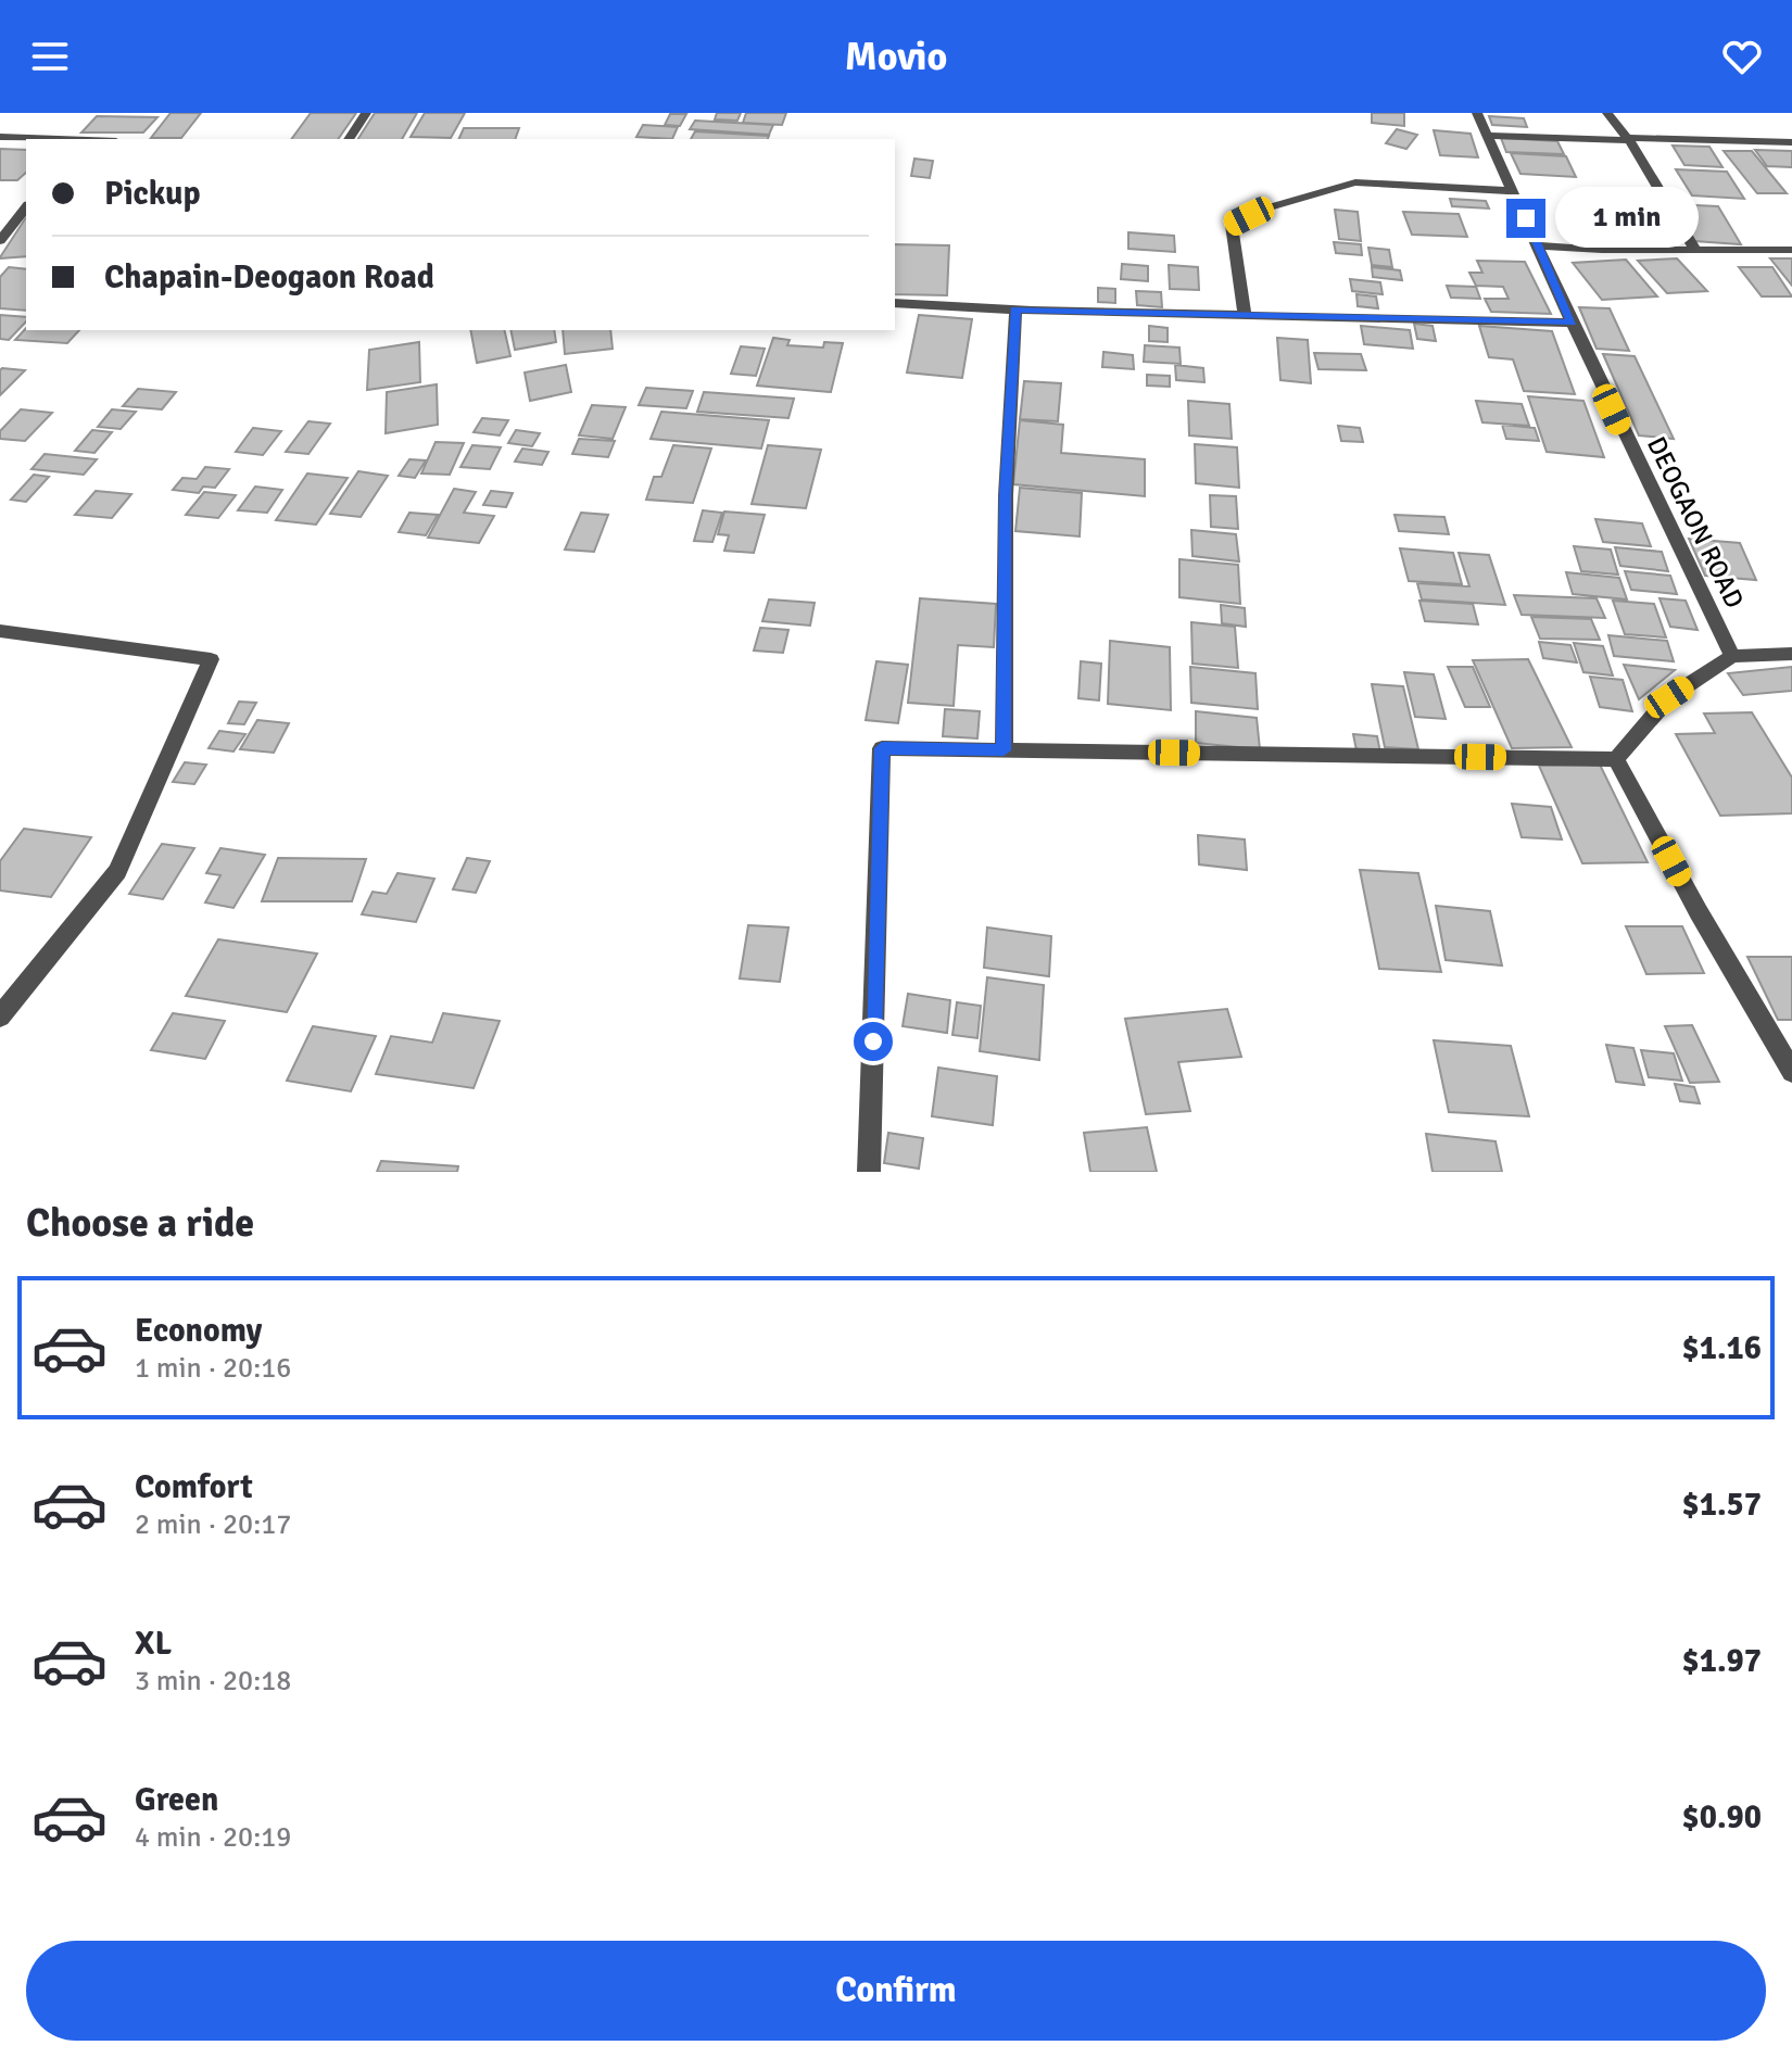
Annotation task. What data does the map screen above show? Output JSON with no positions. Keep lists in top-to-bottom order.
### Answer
{
  "streets": {
    "street": ["DEOGAON ROAD"]
  },
  "page": {
    "header": "Movio",
    "banner": ["Pickup", "Chapain-Deogaon Road"],
    "bubble": "1 min",
    "heading": "Choose a ride",
    "list": [
      {
        "name": "Economy",
        "note": "1 min · 20:16",
        "value": "$1.16"
      },
      {
        "name": "Comfort",
        "note": "2 min · 20:17",
        "value": "$1.57"
      },
      {
        "name": "XL",
        "note": "3 min · 20:18",
        "value": "$1.97"
      },
      {
        "name": "Green",
        "note": "4 min · 20:19",
        "value": "$0.90"
      }
    ],
    "buttons": "Confirm"
  }
}
